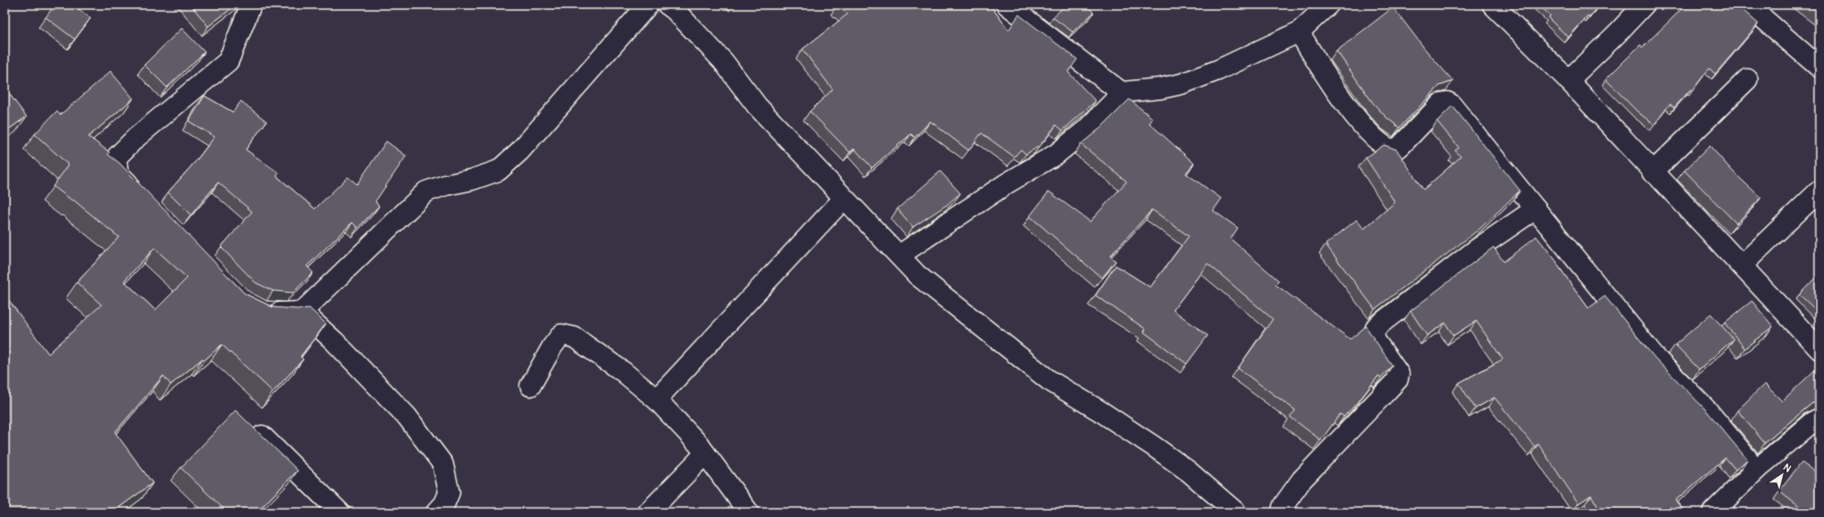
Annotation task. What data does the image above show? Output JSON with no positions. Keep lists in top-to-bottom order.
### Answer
{
  "north": "top right"
}
